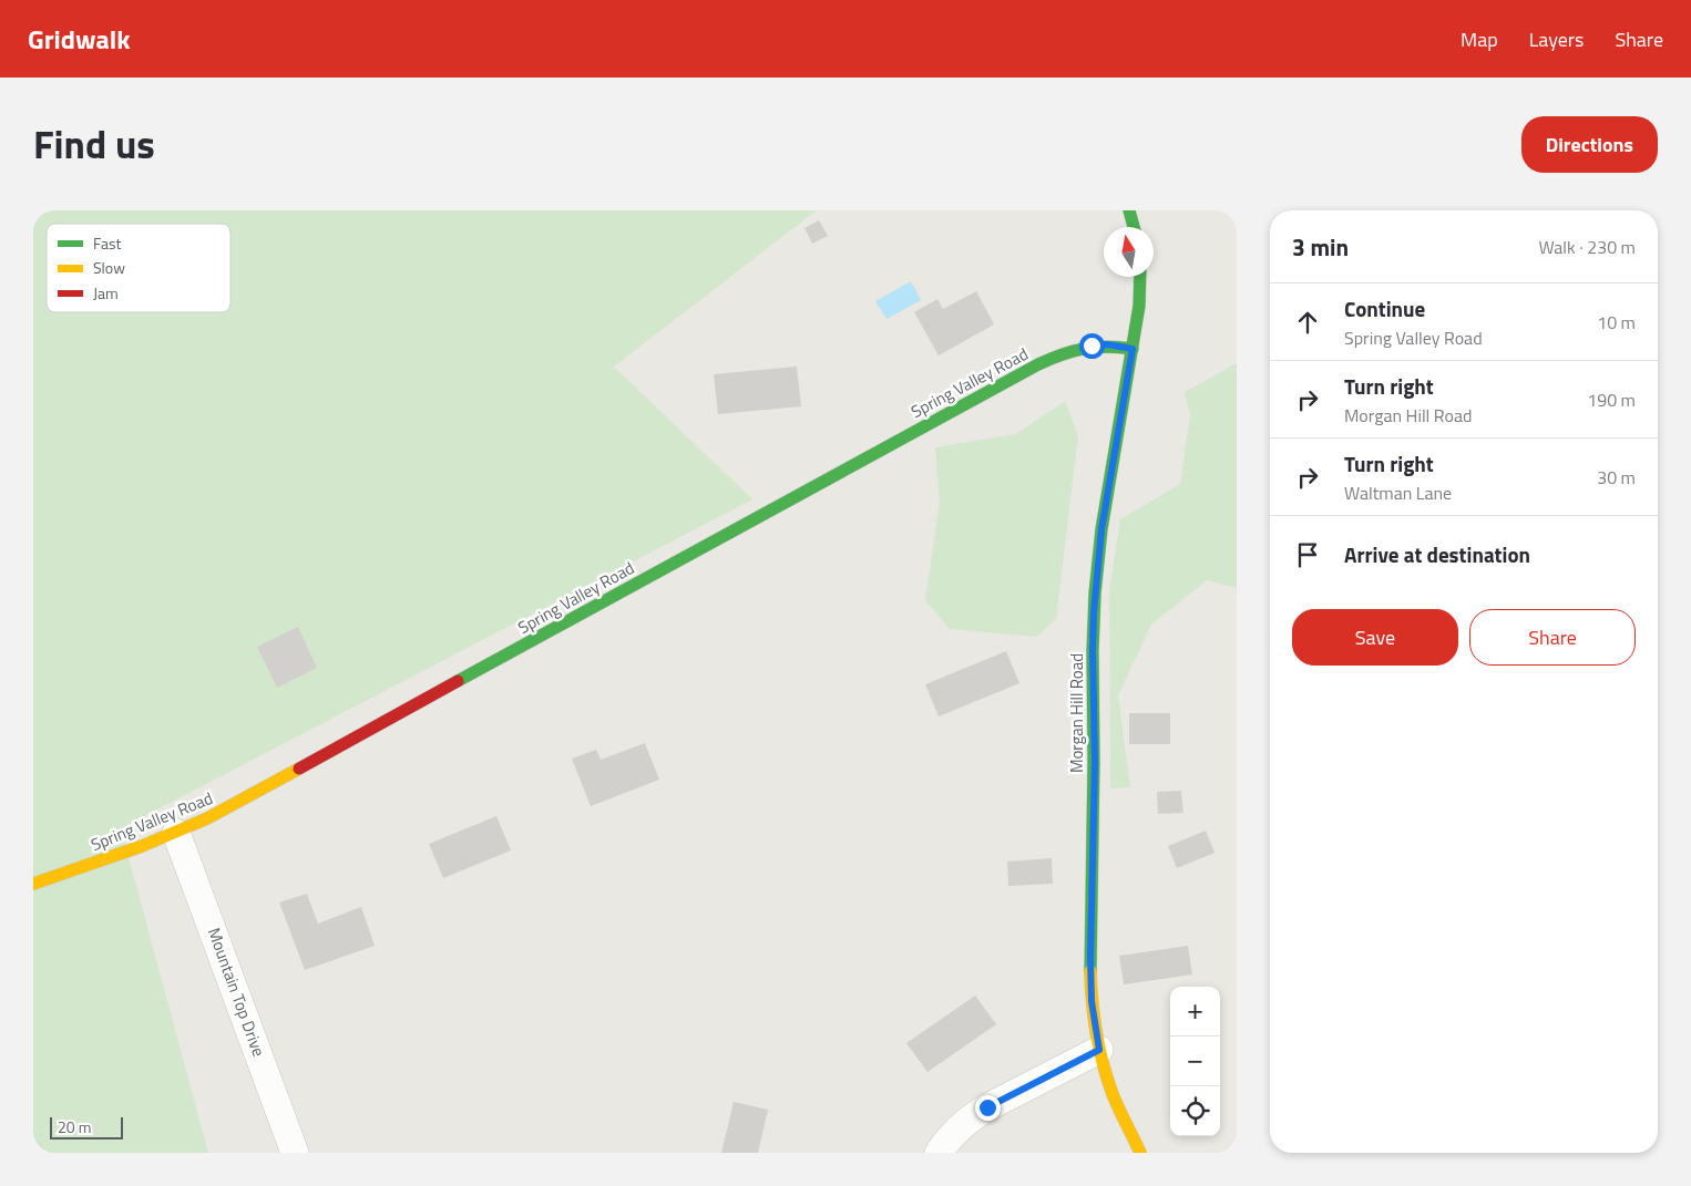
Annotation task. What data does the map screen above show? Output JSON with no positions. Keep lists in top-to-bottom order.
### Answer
{
  "streets": {
    "street": ["Spring Valley Road", "Morgan Hill Road", "Mountain Top Drive"]
  },
  "crossings": [
    ["Spring Valley Road", "Morgan Hill Road"],
    ["Spring Valley Road", "Mountain Top Drive"]
  ],
  "legend": ["Fast", "Slow", "Jam"],
  "scale_bar": "20 m",
  "north": "top",
  "page": {
    "header": "Gridwalk",
    "nav": ["Map", "Layers", "Share"],
    "title": "Find us",
    "buttons": [
      "Directions",
      ["Save", "Share"]
    ],
    "heading": ["3 min", "Walk · 230 m"],
    "list": [
      ["Continue", "Spring Valley Road", "10 m"],
      ["Turn right", "Morgan Hill Road", "190 m"],
      ["Turn right", "Waltman Lane", "30 m"],
      "Arrive at destination"
    ],
    "map_buttons": ["+", "−"],
    "scale": "20 m"
  }
}
